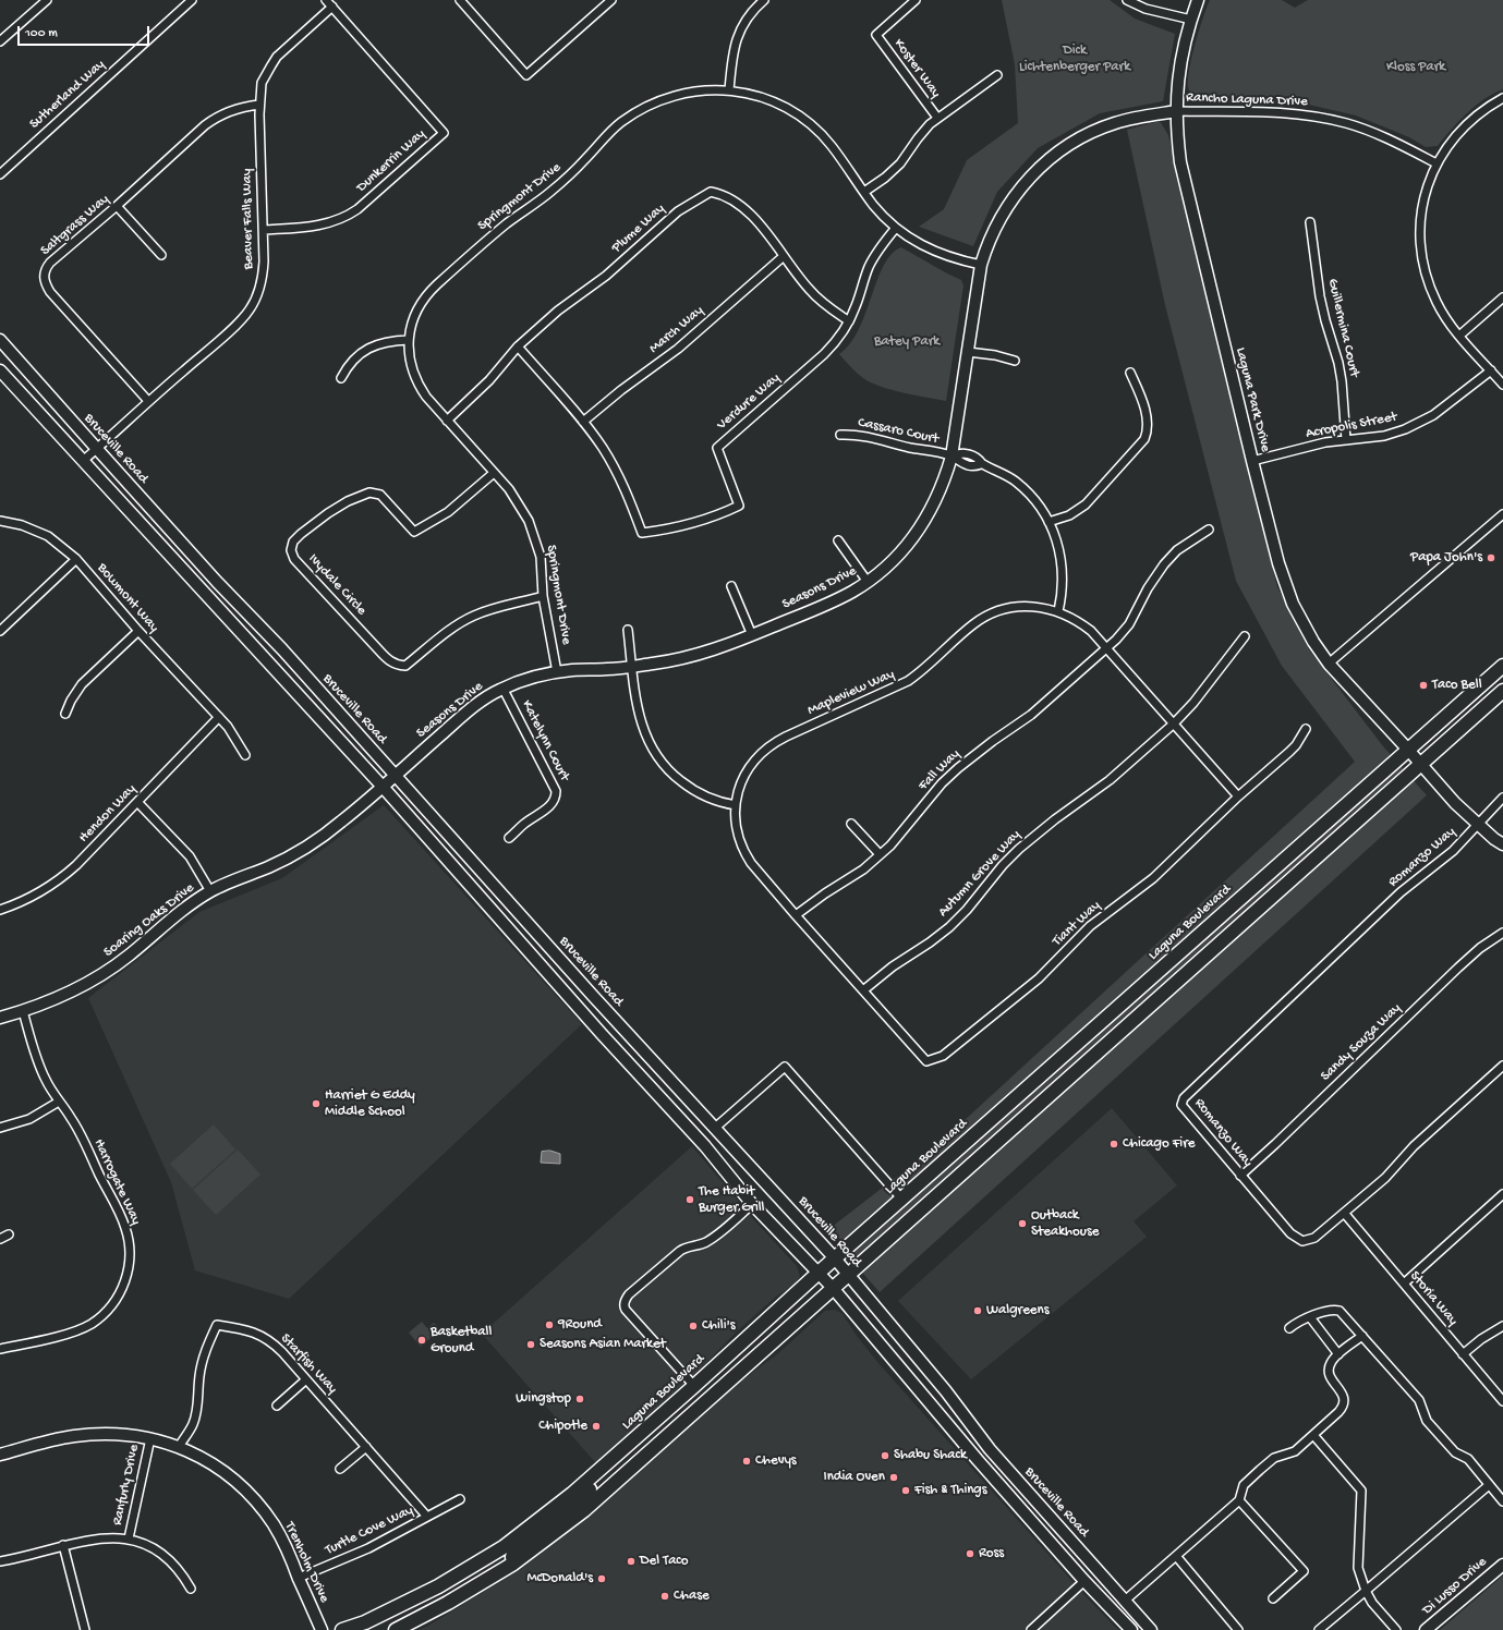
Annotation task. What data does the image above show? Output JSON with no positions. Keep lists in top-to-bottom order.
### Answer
{
  "streets": {
    "main road": [
      "Laguna Park Drive",
      "Bruceville Road",
      "Seasons Drive",
      "Soaring Oaks Drive",
      "Laguna Boulevard",
      "Trenholm Drive",
      "Di Lusso Drive"
    ],
    "street": [
      "Koster Way",
      "Sutherland Way",
      "Rancho Laguna Drive",
      "Dunkerrin Way",
      "Springmont Drive",
      "Beaver Falls Way",
      "Saltgrass Way",
      "Plume Way",
      "Guillermina Court",
      "March Way",
      "Verdure Way",
      "Acropolis Street",
      "Cassaro Court",
      "Ivydale Circle",
      "Bowmont Way",
      "Mapleview Way",
      "Katelynn Court",
      "Fall Way",
      "Hendon Way",
      "Romanzo Way",
      "Autumn Grove Way",
      "Tiant Way",
      "Sandy Souza Way",
      "Harrogate Way",
      "Storia Way",
      "Starfish Way",
      "Ranfurly Drive",
      "Turtle Cove Way"
    ]
  },
  "crossings": [
    ["Rancho Laguna Drive", "Laguna Park Drive"],
    ["Rancho Laguna Drive", "Seasons Drive"],
    ["Dunkerrin Way", "Beaver Falls Way"],
    ["Springmont Drive", "Plume Way"],
    ["Springmont Drive", "Verdure Way"],
    ["Springmont Drive", "Ivydale Circle"],
    ["Springmont Drive", "Seasons Drive"],
    ["Beaver Falls Way", "Saltgrass Way"],
    ["Beaver Falls Way", "Bruceville Road"],
    ["Plume Way", "March Way"],
    ["Plume Way", "Verdure Way"],
    ["Guillermina Court", "Acropolis Street"],
    ["March Way", "Verdure Way"],
    ["Laguna Park Drive", "Acropolis Street"],
    ["Laguna Park Drive", "Seasons Drive"],
    ["Laguna Park Drive", "Laguna Boulevard"],
    ["Cassaro Court", "Seasons Drive"],
    ["Bruceville Road", "Seasons Drive"],
    ["Bruceville Road", "Soaring Oaks Drive"],
    ["Bruceville Road", "Laguna Boulevard"],
    ["Seasons Drive", "Katelynn Court"],
    ["Seasons Drive", "Soaring Oaks Drive"],
    ["Bowmont Way", "Hendon Way"],
    ["Mapleview Way", "Fall Way"],
    ["Mapleview Way", "Autumn Grove Way"],
    ["Mapleview Way", "Tiant Way"],
    ["Romanzo Way", "Sandy Souza Way"],
    ["Romanzo Way", "Storia Way"],
    ["Soaring Oaks Drive", "Harrogate Way"],
    ["Starfish Way", "Turtle Cove Way"],
    ["Starfish Way", "Trenholm Drive"],
    ["Ranfurly Drive", "Trenholm Drive"],
    ["Turtle Cove Way", "Trenholm Drive"]
  ],
  "parks": ["Dick Lichtenberger Park", "Kloss Park", "Batey Park"],
  "places": [
    "Papa John's",
    "Taco Bell",
    "Harriet G Eddy Middle School",
    "Chicago Fire",
    "The Habit Burger Grill",
    "Outback Steakhouse",
    "Walgreens",
    "9Round",
    "Chili's",
    "Basketball Ground",
    "Seasons Asian Market",
    "Wingstop",
    "Chipotle",
    "Shabu Shack",
    "Chevys",
    "India Oven",
    "Fish & Things",
    "Ross",
    "Del Taco",
    "McDonald's",
    "Chase"
  ],
  "scale_bar": "100 m"
}
